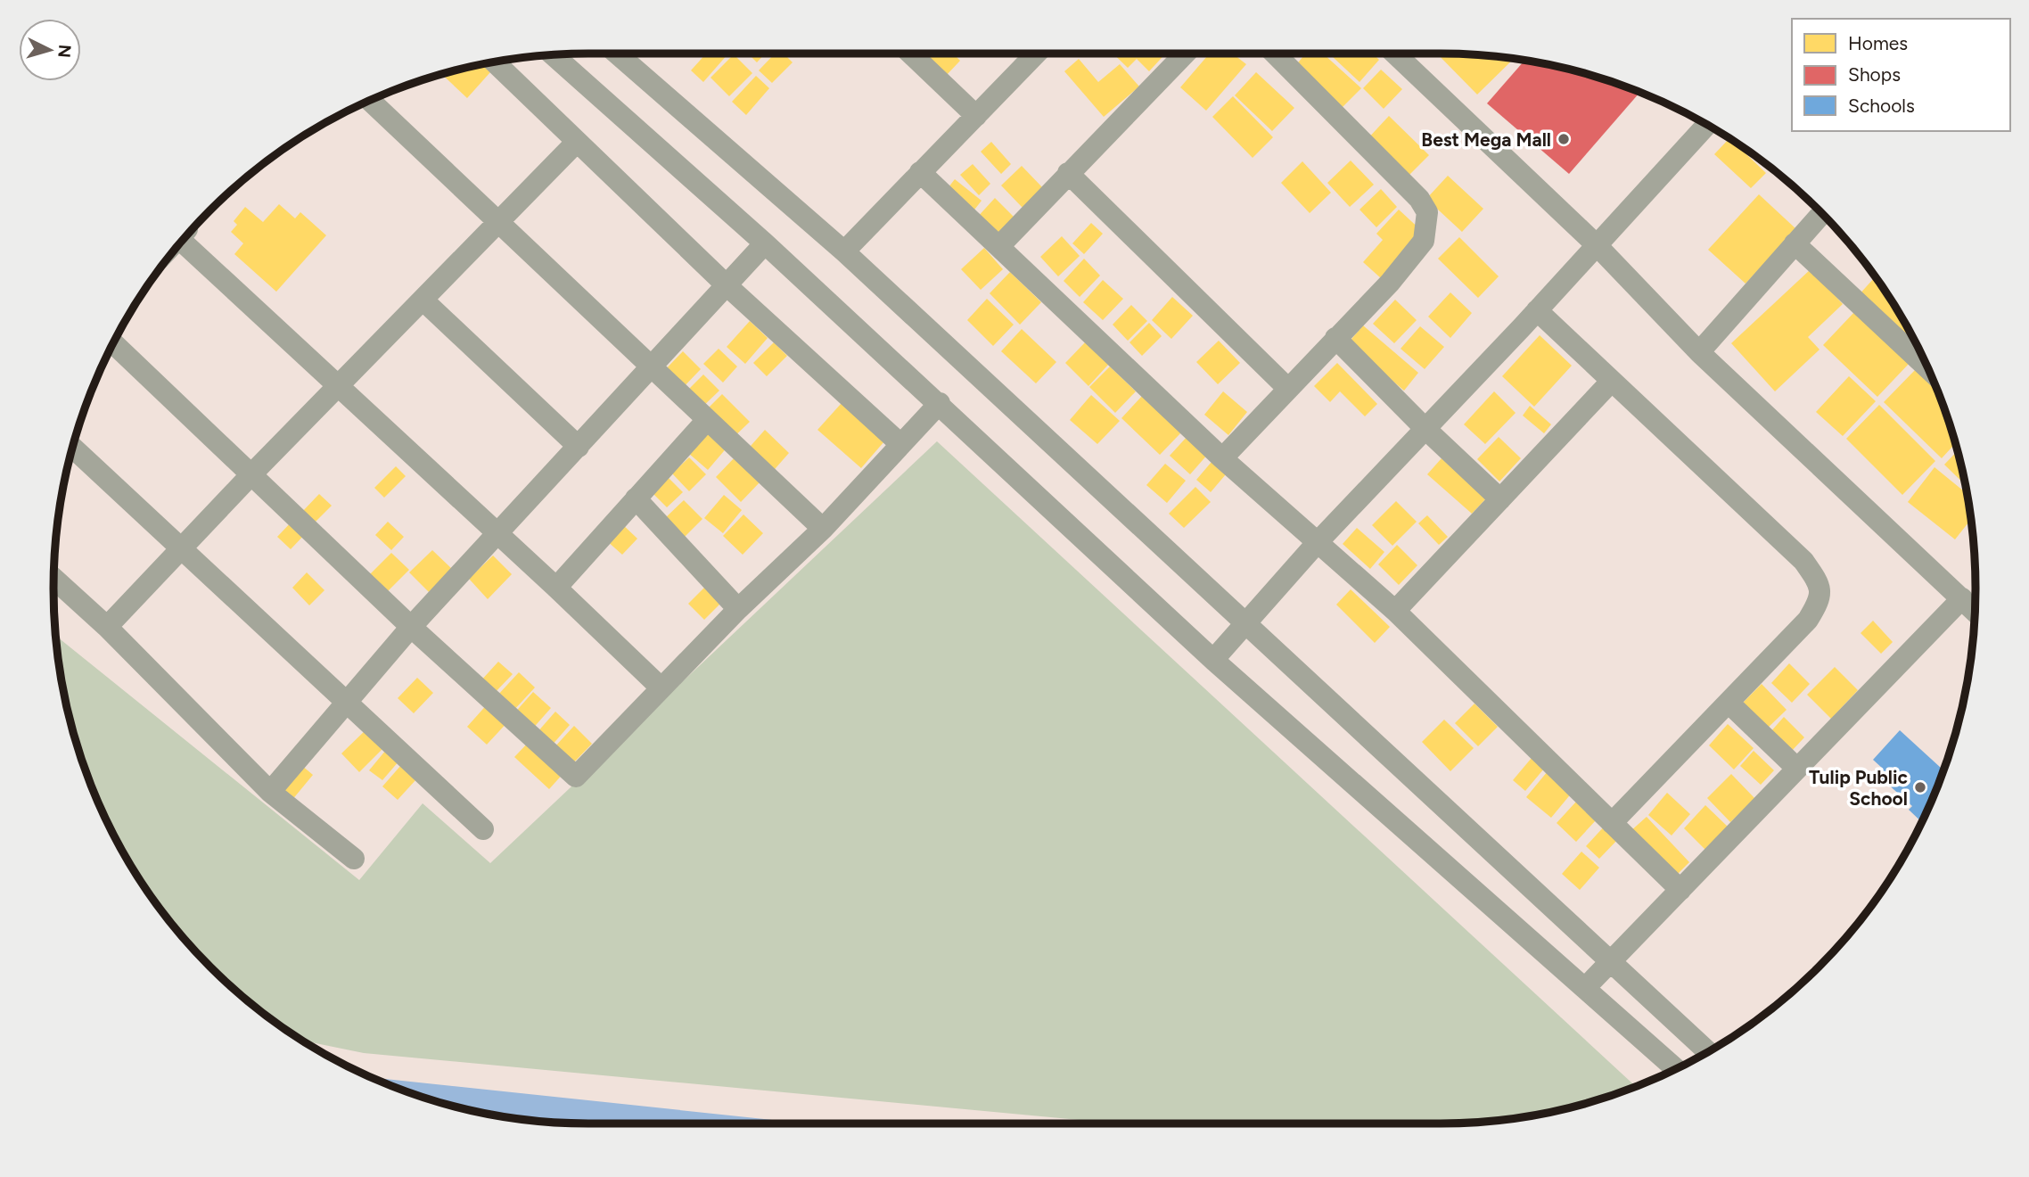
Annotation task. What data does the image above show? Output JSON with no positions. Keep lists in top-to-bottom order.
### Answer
{
  "places": ["Best Mega Mall", "Tulip Public School"],
  "legend": ["Homes", "Shops", "Schools"],
  "north": "right"
}
